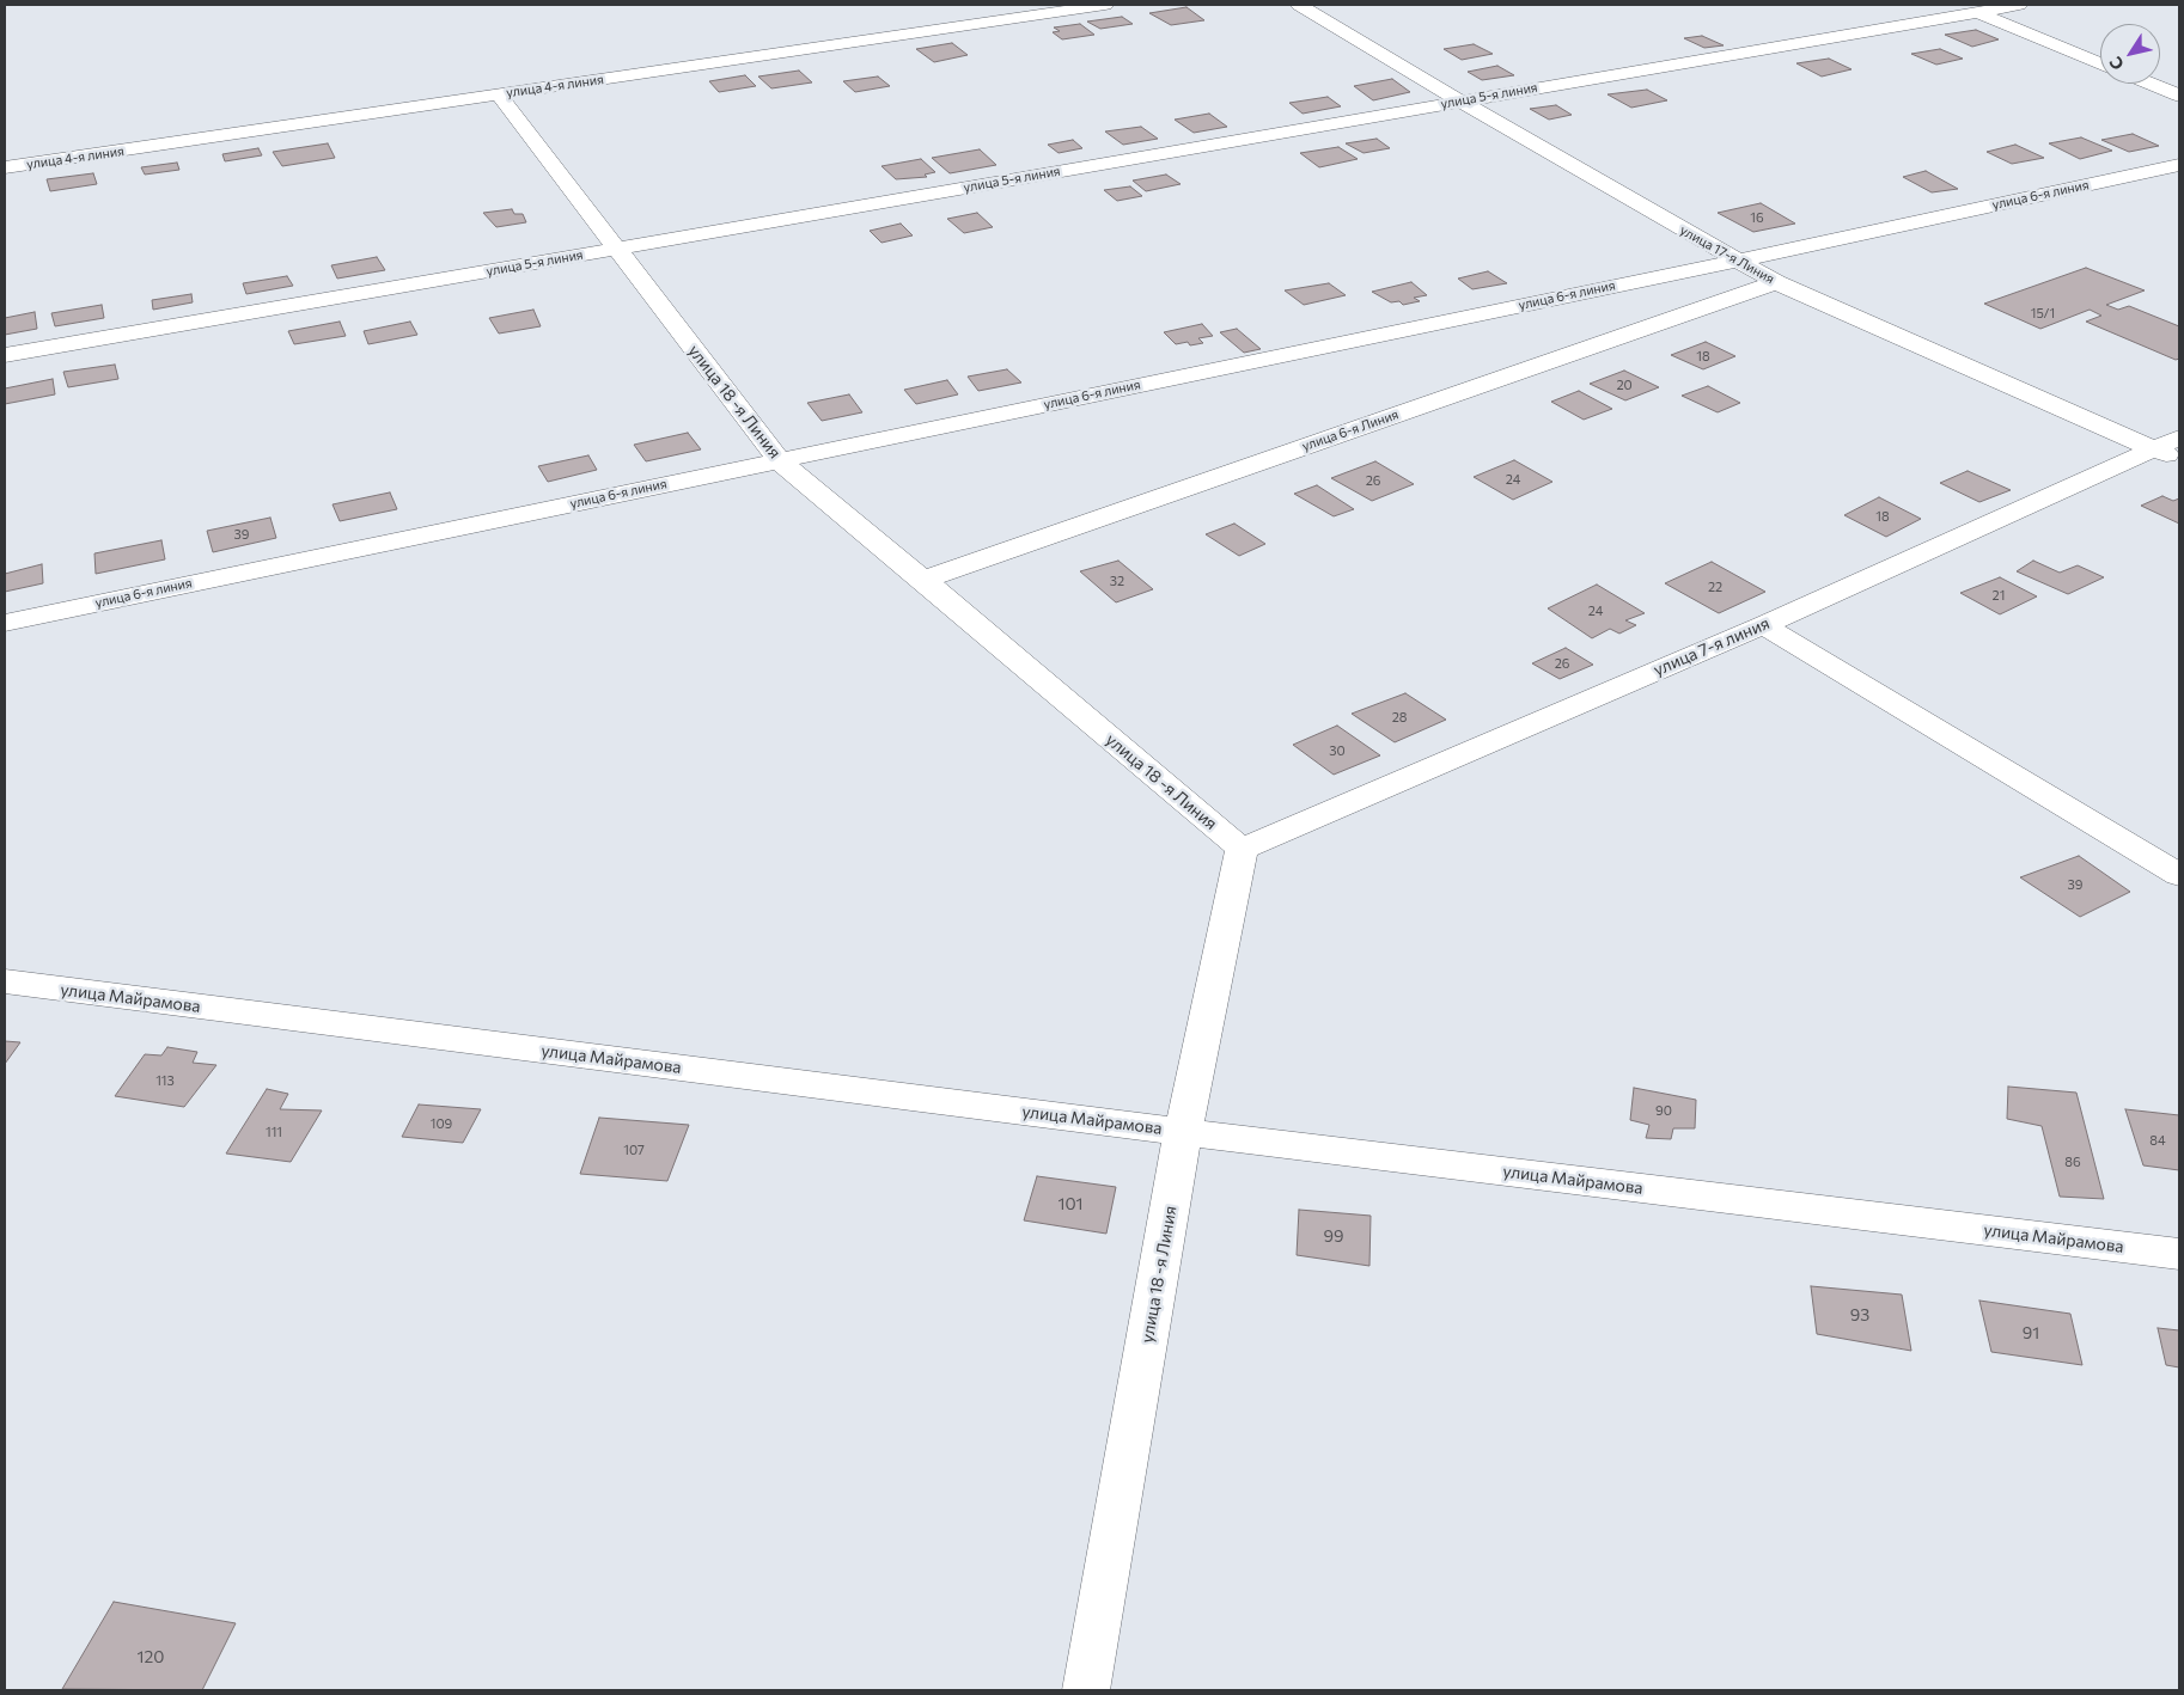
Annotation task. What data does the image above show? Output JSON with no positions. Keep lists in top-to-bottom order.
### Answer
{
  "streets": {
    "street": [
      "улица 4-я линия",
      "улица 5-я линия",
      "улица 6-я линия",
      "улица 17-я Линия",
      "улица 18 -я Линия",
      "улица 6-я Линия",
      "улица 7-я линия",
      "улица Майрамова"
    ]
  },
  "crossings": [
    ["улица 4-я линия", "улица 18 -я Линия"],
    ["улица 5-я линия", "улица 17-я Линия"],
    ["улица 5-я линия", "улица 18 -я Линия"],
    ["улица 6-я линия", "улица 17-я Линия"],
    ["улица 6-я линия", "улица 18 -я Линия"],
    ["улица 17-я Линия", "улица 6-я Линия"],
    ["улица 17-я Линия", "улица 7-я линия"],
    ["улица 18 -я Линия", "улица 6-я Линия"],
    ["улица 18 -я Линия", "улица 7-я линия"],
    ["улица 18 -я Линия", "улица Майрамова"]
  ],
  "house_numbers": [
    "16",
    "15/1",
    "18",
    "20",
    "24",
    "26",
    "18",
    "39",
    "32",
    "22",
    "21",
    "24",
    "26",
    "28",
    "30",
    "39",
    "113",
    "90",
    "109",
    "111",
    "84",
    "107",
    "86",
    "101",
    "99",
    "93",
    "91",
    "120"
  ],
  "north": "bottom left"
}
